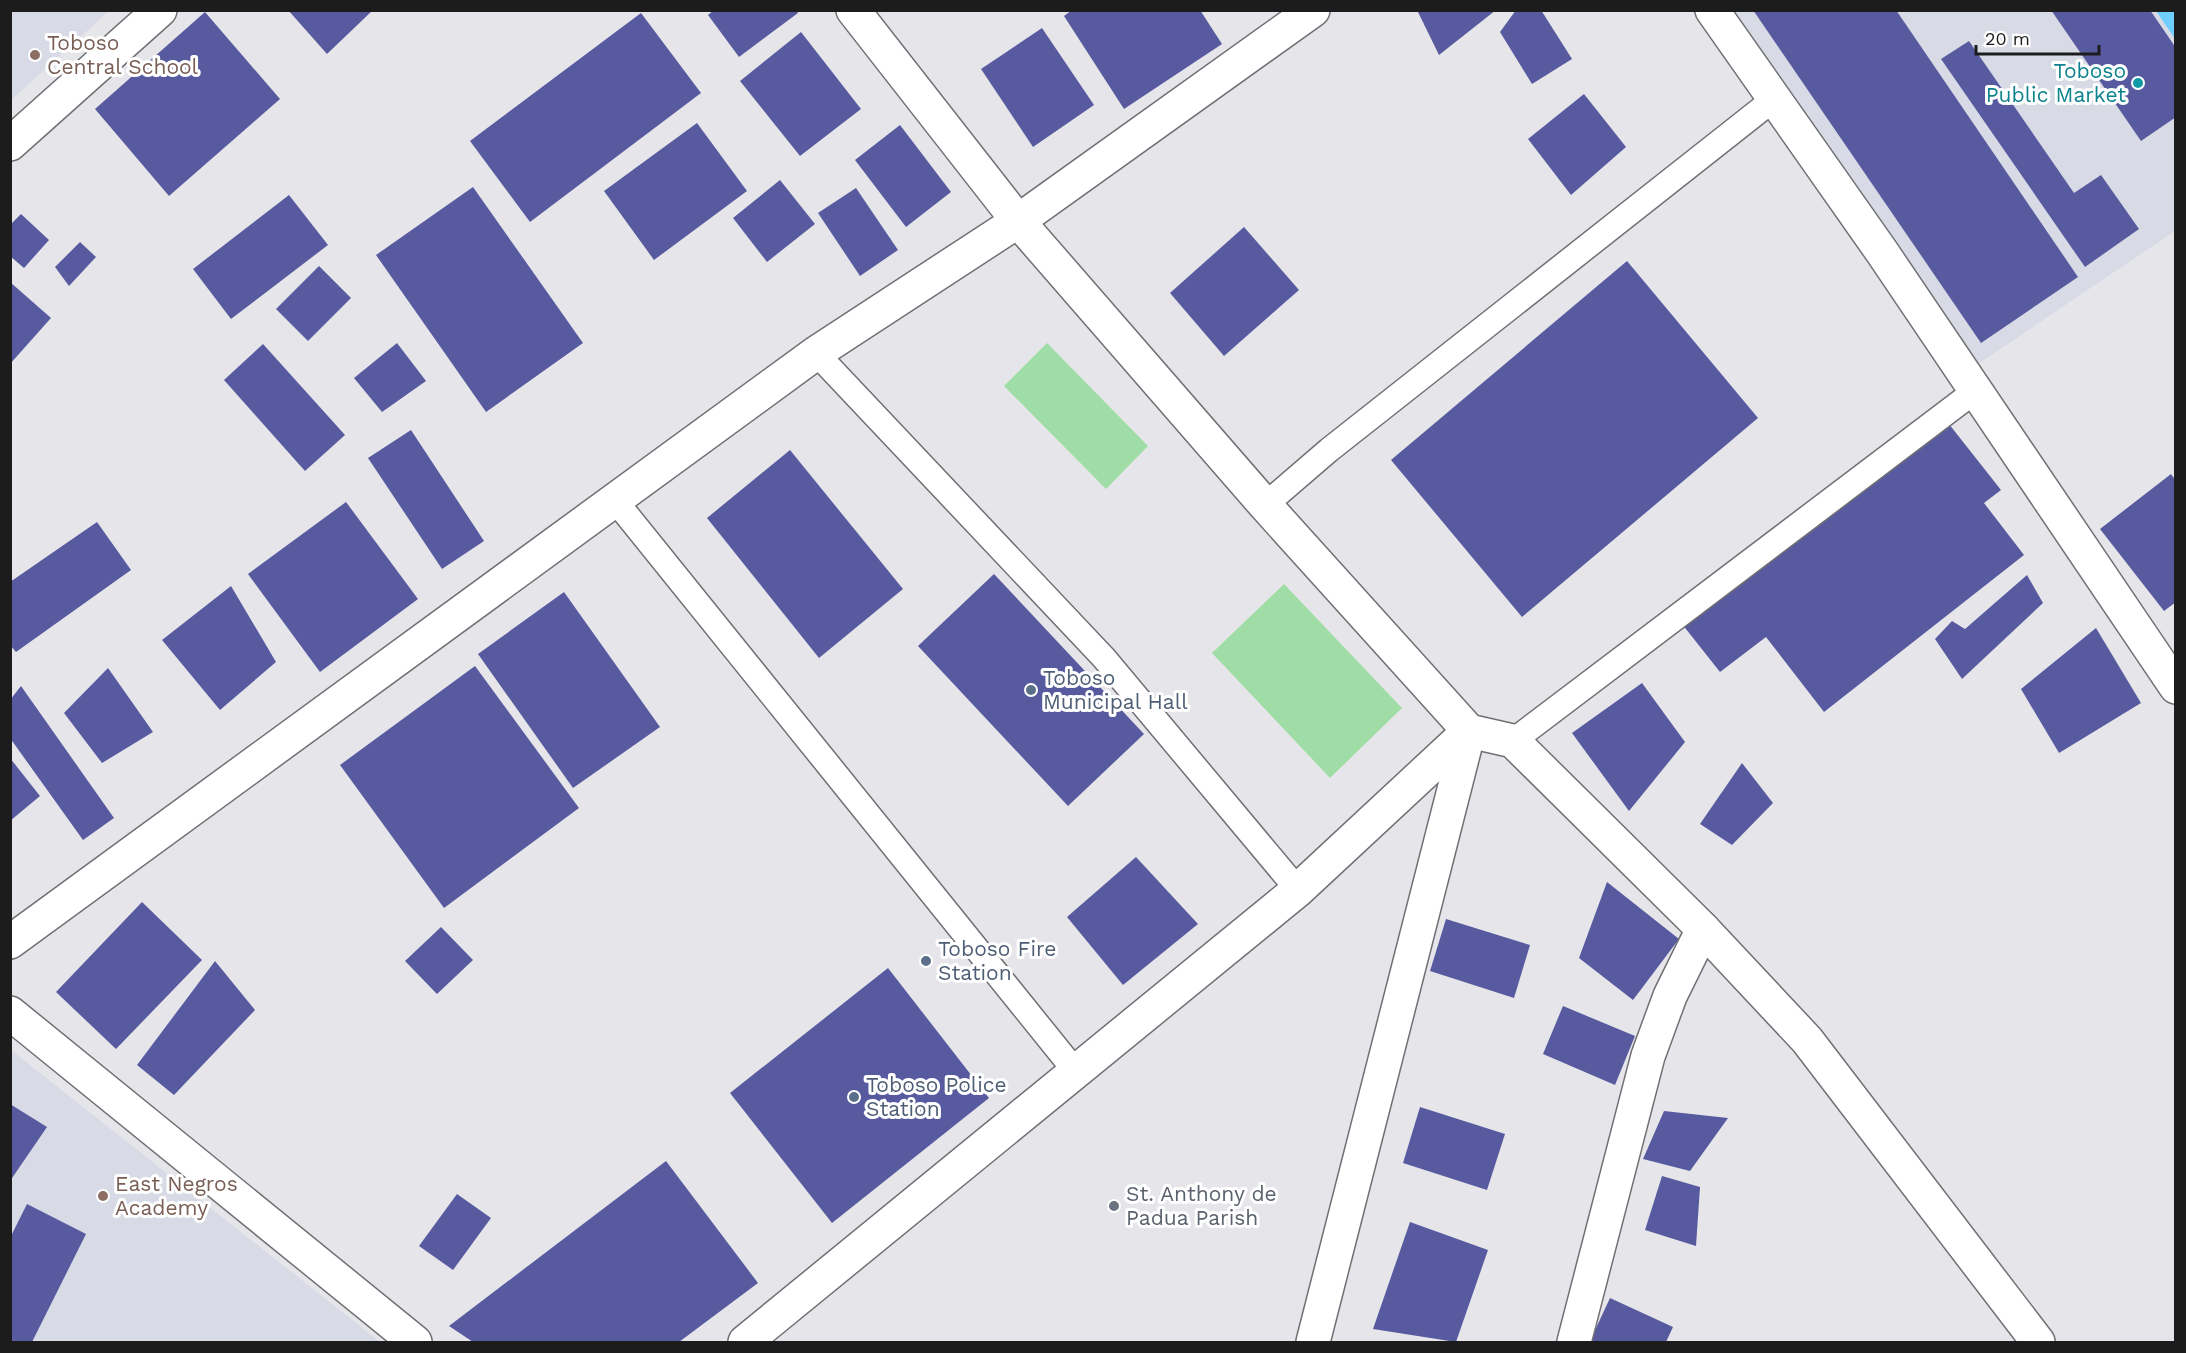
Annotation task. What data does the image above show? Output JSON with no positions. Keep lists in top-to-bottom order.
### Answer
{
  "places": [
    "Toboso Central School",
    "Toboso Public Market",
    "Toboso Municipal Hall",
    "Toboso Fire Station",
    "Toboso Police Station",
    "East Negros Academy",
    "St. Anthony de Padua Parish"
  ],
  "scale_bar": "20 m"
}
